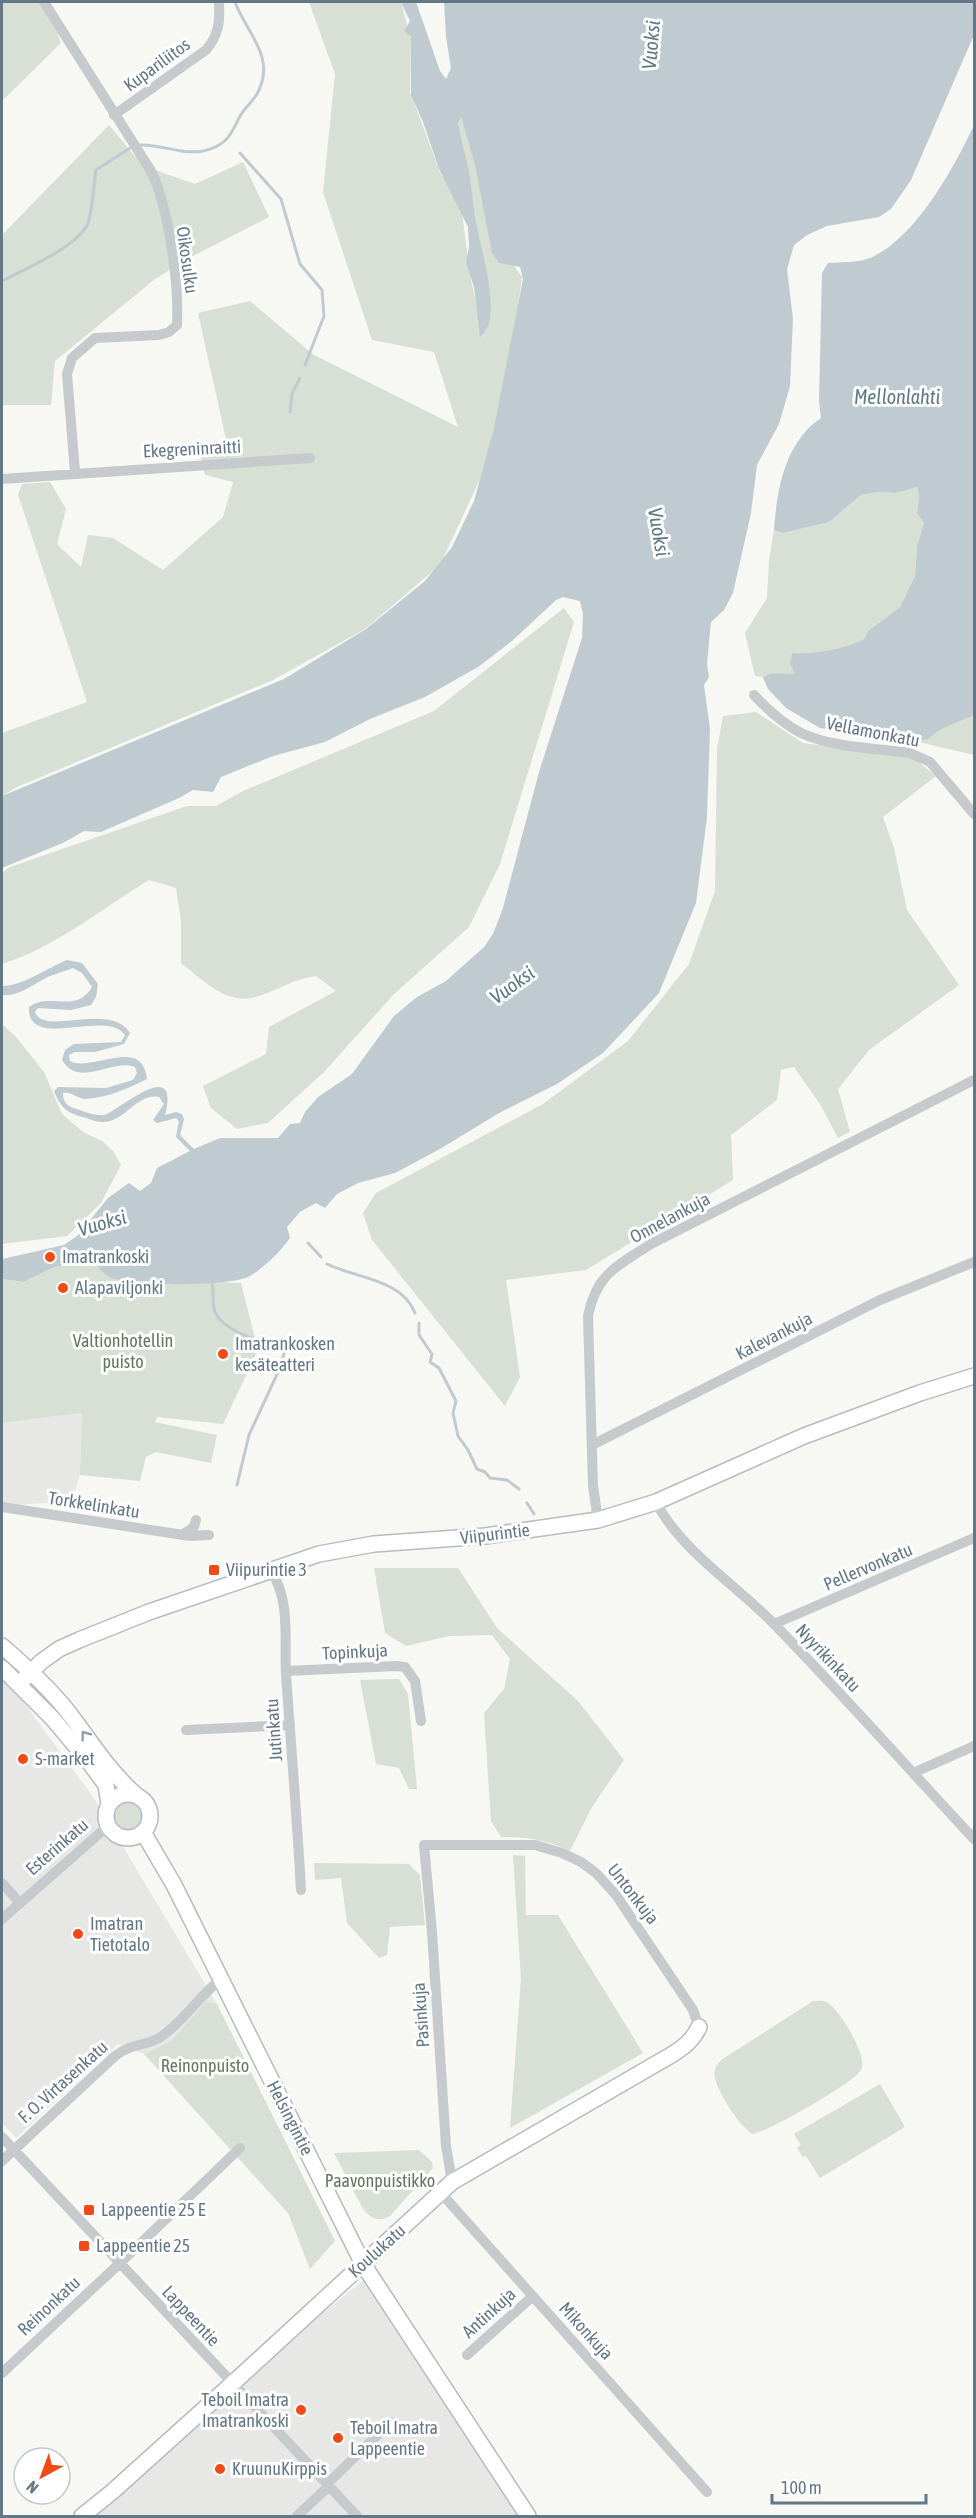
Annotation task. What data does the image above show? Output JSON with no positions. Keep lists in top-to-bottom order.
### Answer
{
  "streets": {
    "main road": ["Viipurintie", "Helsingintie", "Koulukatu"],
    "street": [
      "Kupariliitos",
      "Oikosulku",
      "Ekegreninraitti",
      "Vellamonkatu",
      "Onnelankuja",
      "Kalevankuja",
      "Torkkelinkatu",
      "Pellervonkatu",
      "Topinkuja",
      "Nyyrikinkatu",
      "Jutinkatu",
      "Esterinkatu",
      "Untonkuja",
      "Pasinkuja",
      "F. O. Virtasenkatu",
      "Reinonkatu",
      "Antinkuja",
      "Lappeentie",
      "Mikonkuja"
    ]
  },
  "crossings": [
    ["Kupariliitos", "Oikosulku"],
    ["Oikosulku", "Ekegreninraitti"],
    ["Onnelankuja", "Kalevankuja"],
    ["Onnelankuja", "Viipurintie"],
    ["Viipurintie", "Nyyrikinkatu"],
    ["Viipurintie", "Jutinkatu"],
    ["Pellervonkatu", "Nyyrikinkatu"],
    ["Topinkuja", "Jutinkatu"],
    ["Esterinkatu", "Helsingintie"],
    ["Untonkuja", "Pasinkuja"],
    ["Untonkuja", "Koulukatu"],
    ["Pasinkuja", "Koulukatu"],
    ["F. O. Virtasenkatu", "Helsingintie"],
    ["F. O. Virtasenkatu", "Lappeentie"],
    ["Helsingintie", "Koulukatu"],
    ["Koulukatu", "Lappeentie"],
    ["Koulukatu", "Mikonkuja"],
    ["Reinonkatu", "Lappeentie"],
    ["Antinkuja", "Mikonkuja"]
  ],
  "water": ["Vuoksi", "Mellonlahti"],
  "parks": ["Valtionhotellin puisto", "Reinonpuisto", "Paavonpuistikko"],
  "places": {
    "other": [
      "Imatrankoski",
      "Alapaviljonki",
      "Imatrankosken kesäteatteri",
      "S-market",
      "Imatran Tietotalo",
      "Teboil Imatra Imatrankoski",
      "Teboil Imatra Lappeentie",
      "KruunuKirppis"
    ],
    "transit": ["Viipurintie 3", "Lappeentie 25 E", "Lappeentie 25"]
  },
  "scale_bar": "100 m",
  "north": "bottom left"
}
